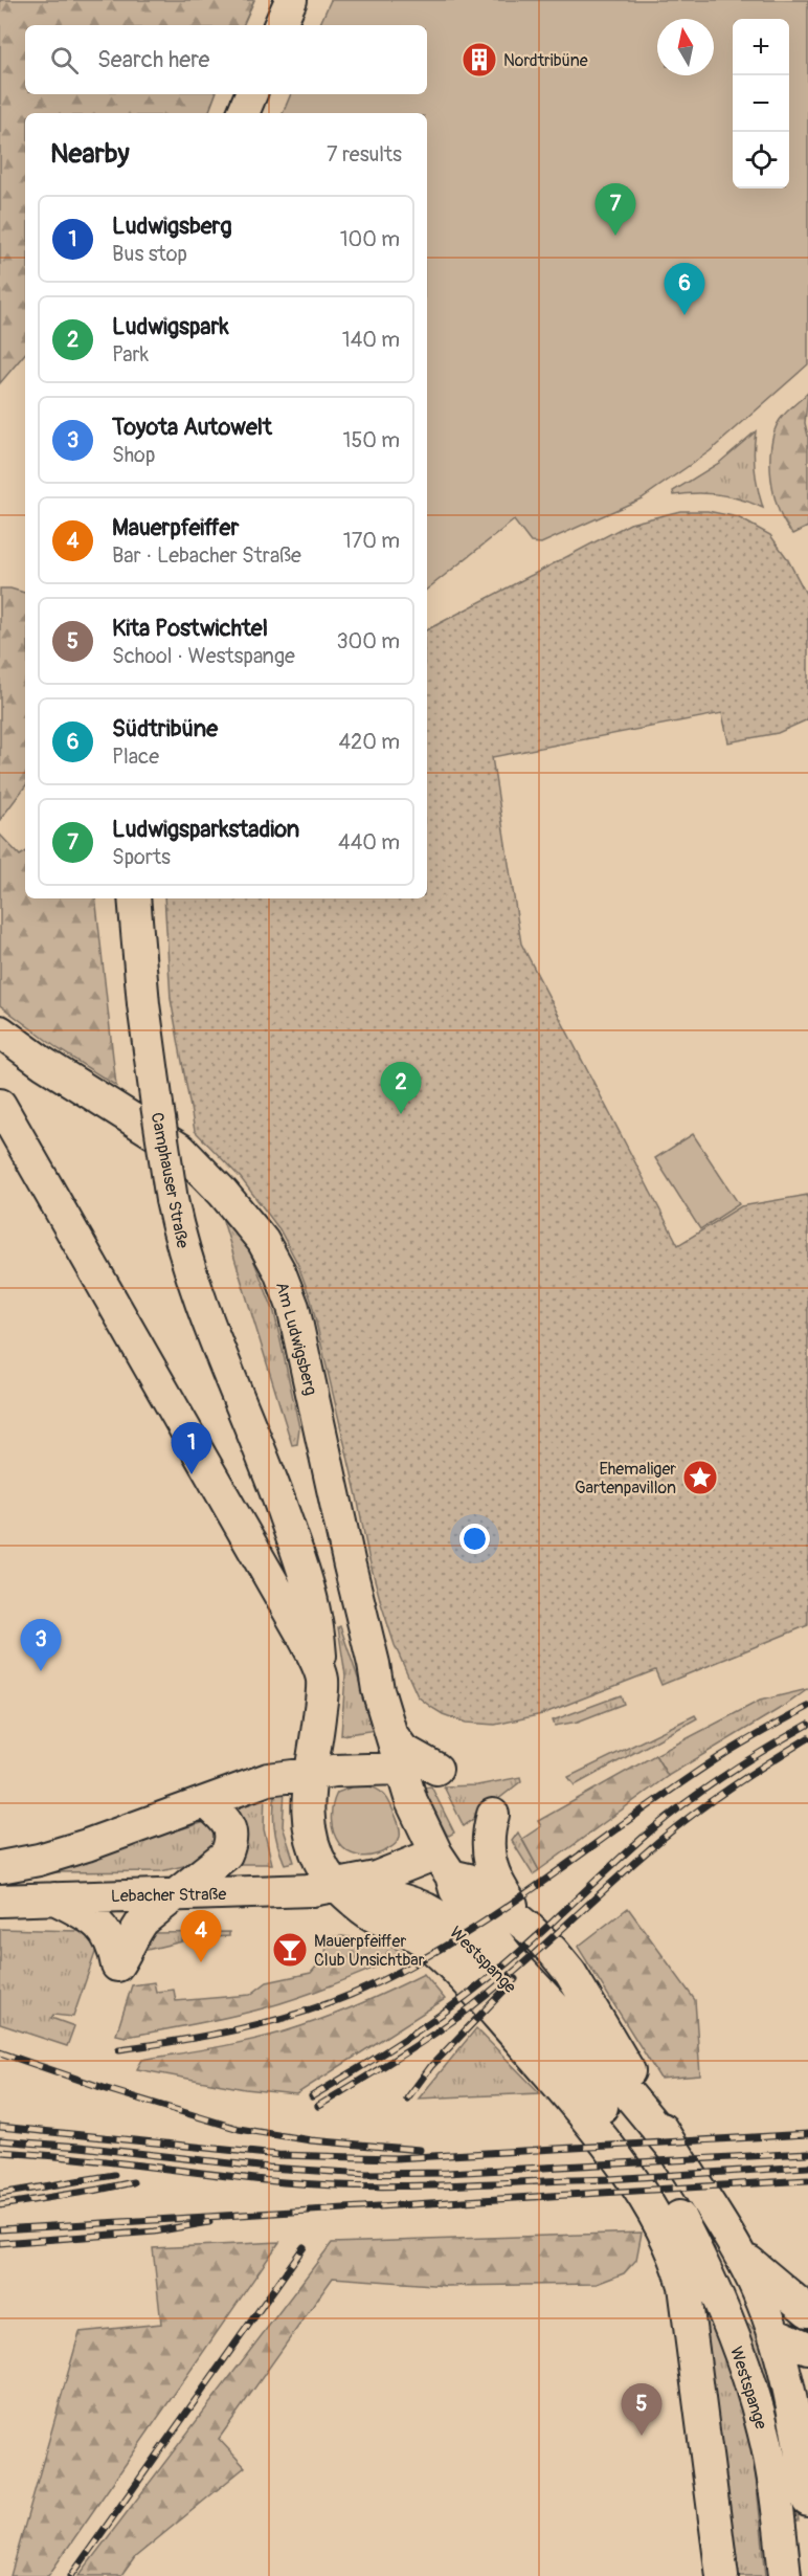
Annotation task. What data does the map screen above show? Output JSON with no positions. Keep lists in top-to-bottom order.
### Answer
{
  "streets": {
    "main road": [
      "Camphauser Straße",
      "Am Ludwigsberg",
      "Lebacher Straße",
      "Westspange"
    ]
  },
  "crossings": [
    ["Camphauser Straße", "Am Ludwigsberg"],
    ["Am Ludwigsberg", "Lebacher Straße"],
    ["Am Ludwigsberg", "Westspange"],
    ["Lebacher Straße", "Westspange"]
  ],
  "places": {
    "building": ["Nordtribüne"],
    "place": ["Ehemaliger Gartenpavillon"],
    "bar": ["Mauerpfeiffer Club Unsichtbar"]
  },
  "north": "top",
  "page": {
    "map_buttons": ["+", "−"],
    "search": "Search here",
    "heading": ["Nearby", "7 results"],
    "pins": [
      "7",
      "6",
      "2",
      "1",
      "3",
      "4",
      "5"
    ],
    "list": [
      {
        "mark": "1",
        "name": "Ludwigsberg",
        "note": "Bus stop",
        "value": "100 m"
      },
      {
        "mark": "2",
        "name": "Ludwigspark",
        "note": "Park",
        "value": "140 m"
      },
      {
        "mark": "3",
        "name": "Toyota Autowelt",
        "note": "Shop",
        "value": "150 m"
      },
      {
        "mark": "4",
        "name": "Mauerpfeiffer",
        "note": "Bar · Lebacher Straße",
        "value": "170 m"
      },
      {
        "mark": "5",
        "name": "Kita Postwichtel",
        "note": "School · Westspange",
        "value": "300 m"
      },
      {
        "mark": "6",
        "name": "Südtribüne",
        "note": "Place",
        "value": "420 m"
      },
      {
        "mark": "7",
        "name": "Ludwigsparkstadion",
        "note": "Sports",
        "value": "440 m"
      }
    ]
  }
}
